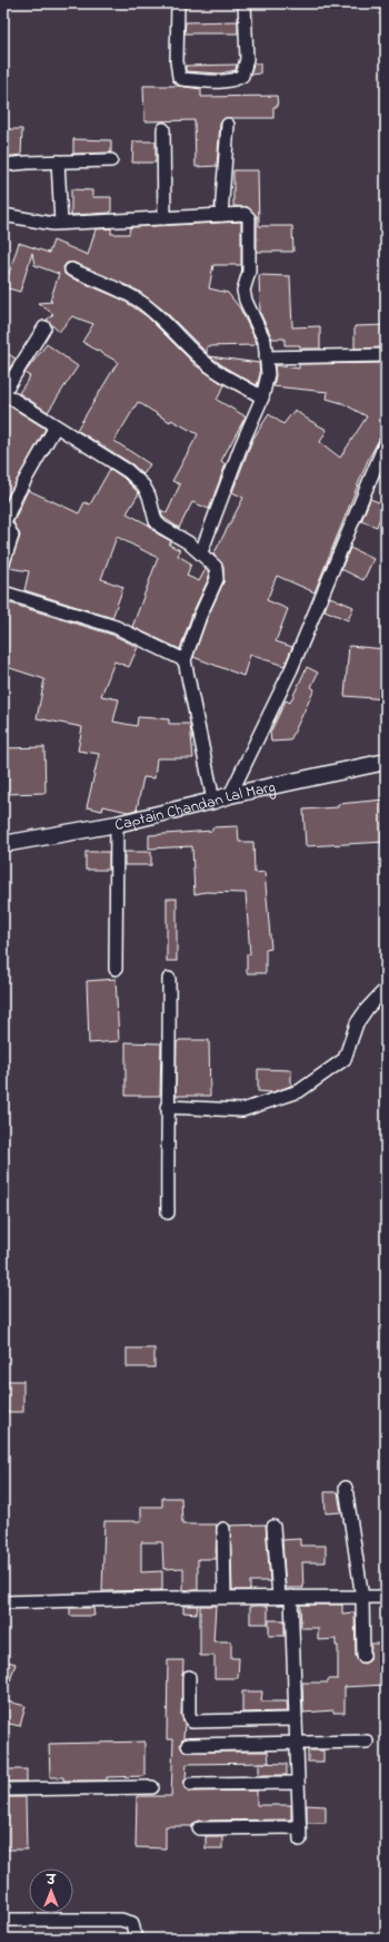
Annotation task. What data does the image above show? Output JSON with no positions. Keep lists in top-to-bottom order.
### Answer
{
  "streets": {
    "street": ["Captain Chandan Lal Marg"]
  },
  "north": "top"
}
